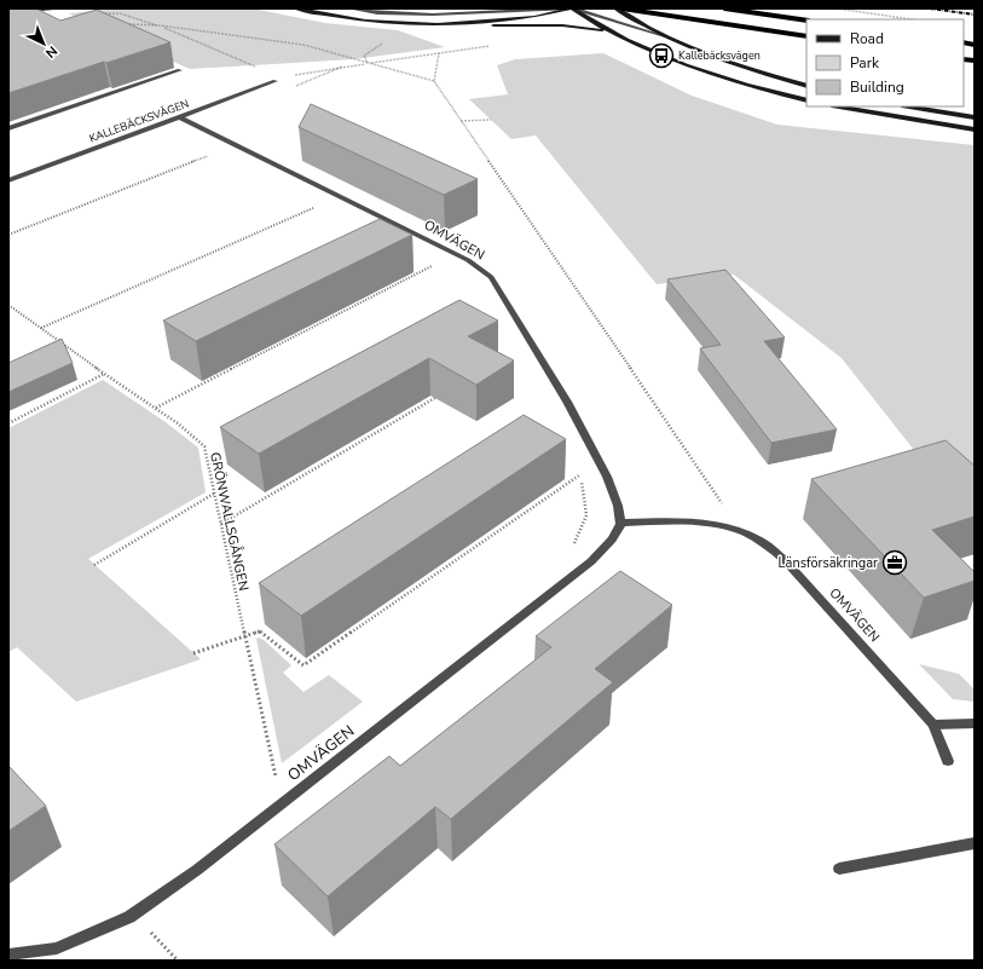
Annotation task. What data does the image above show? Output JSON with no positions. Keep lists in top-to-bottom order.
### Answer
{
  "streets": {
    "street": ["KALLEBÄCKSVÄGEN", "OMVÄGEN"],
    "path": ["GRÖNWALLSGÅNGEN"]
  },
  "crossings": [
    ["KALLEBÄCKSVÄGEN", "OMVÄGEN"]
  ],
  "places": {
    "bus stop": ["Kallebäcksvägen"],
    "office": ["Länsförsäkringar"]
  },
  "legend": ["Road", "Park", "Building"],
  "north": "bottom right"
}
